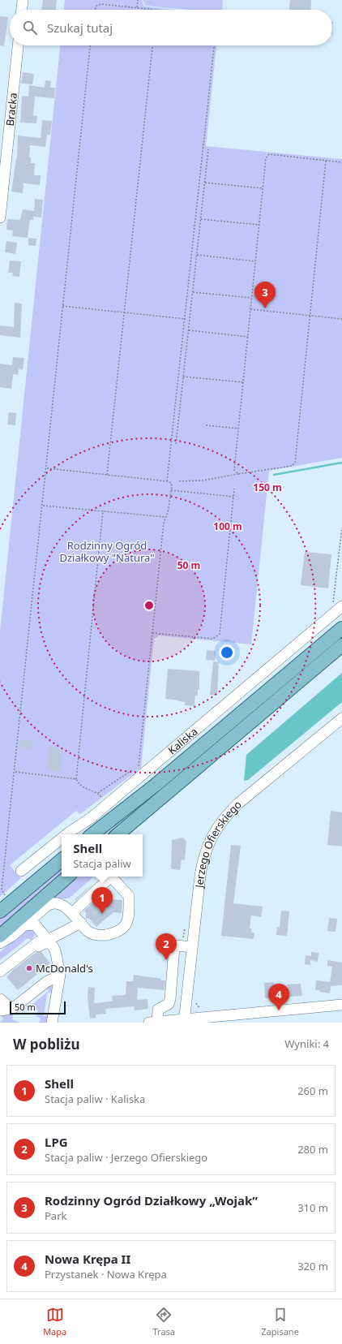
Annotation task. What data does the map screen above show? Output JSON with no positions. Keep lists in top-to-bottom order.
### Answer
{
  "streets": {
    "main road": ["Kaliska"],
    "street": ["Bracka", "Jerzego Ofierskiego"]
  },
  "parks": ["Rodzinny Ogród Działkowy \"Natura\""],
  "places": ["McDonald's"],
  "scale_bar": "50 m",
  "page": {
    "search": "Szukaj tutaj",
    "pins": [
      "3",
      "1",
      "2",
      "4"
    ],
    "popup": ["Shell", "Stacja paliw"],
    "scale": "50 m",
    "heading": ["W pobliżu", "Wyniki: 4"],
    "list": [
      {
        "mark": "1",
        "name": "Shell",
        "note": "Stacja paliw · Kaliska",
        "value": "260 m"
      },
      {
        "mark": "2",
        "name": "LPG",
        "note": "Stacja paliw · Jerzego Ofierskiego",
        "value": "280 m"
      },
      {
        "mark": "3",
        "name": "Rodzinny Ogród Działkowy „Wojak”",
        "note": "Park",
        "value": "310 m"
      },
      {
        "mark": "4",
        "name": "Nowa Krępa II",
        "note": "Przystanek · Nowa Krępa",
        "value": "320 m"
      }
    ],
    "nav": ["Mapa", "Trasa", "Zapisane"]
  },
  "rings": ["150 m", "100 m", "50 m"]
}
